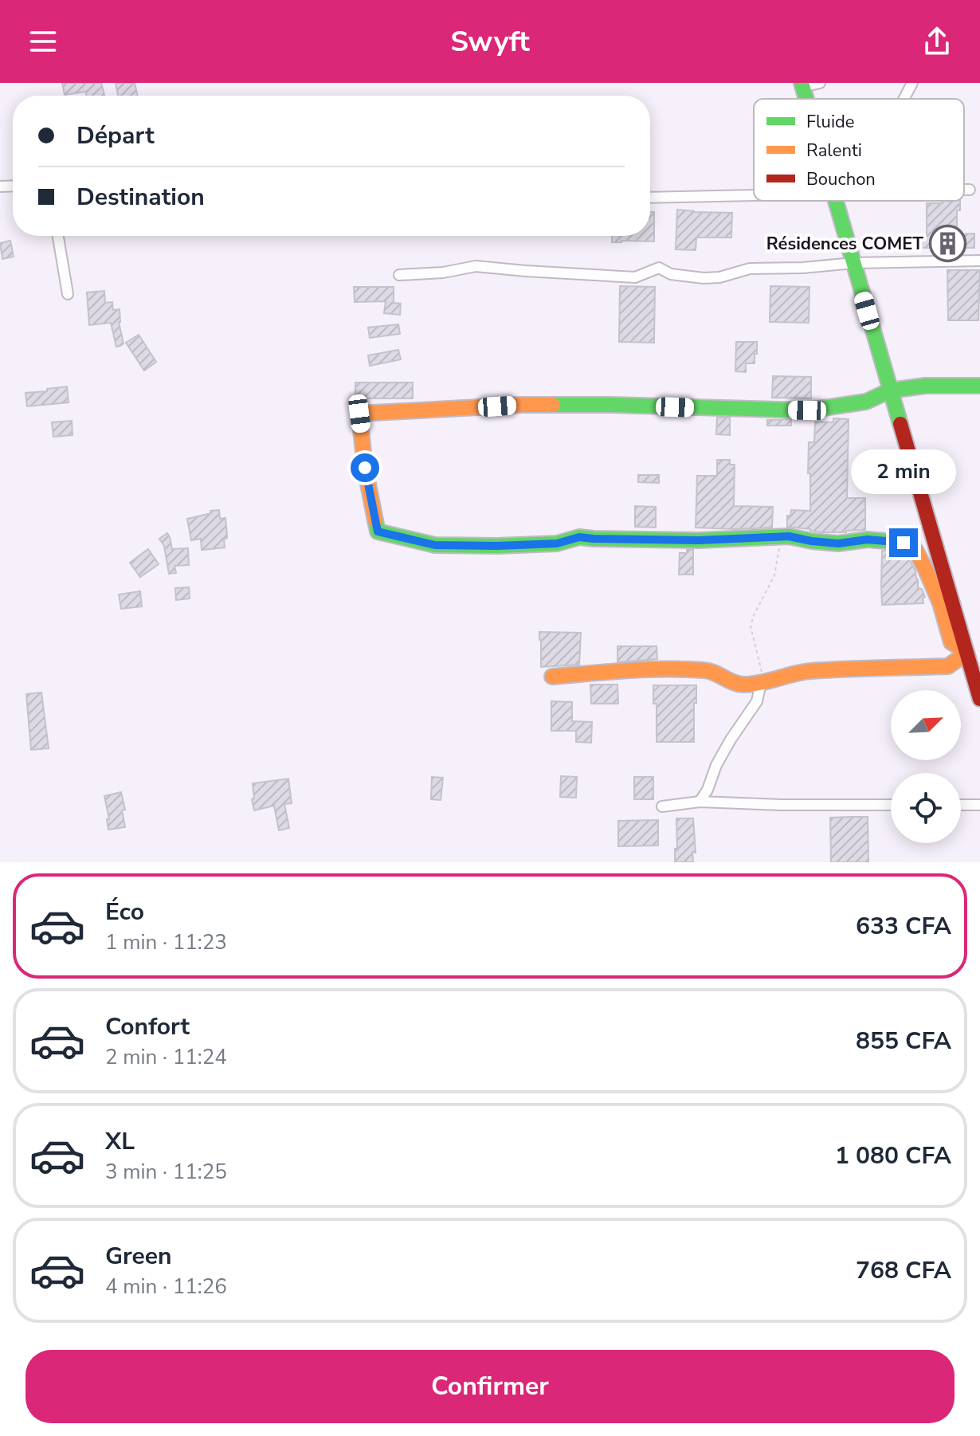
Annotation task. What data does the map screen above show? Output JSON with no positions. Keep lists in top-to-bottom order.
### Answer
{
  "places": {
    "building": ["Résidences COMET"]
  },
  "legend": ["Fluide", "Ralenti", "Bouchon"],
  "north": "top right",
  "page": {
    "header": "Swyft",
    "banner": ["Départ", "Destination"],
    "bubble": "2 min",
    "list": [
      {
        "name": "Éco",
        "note": "1 min · 11:23",
        "value": "633 CFA"
      },
      {
        "name": "Confort",
        "note": "2 min · 11:24",
        "value": "855 CFA"
      },
      {
        "name": "XL",
        "note": "3 min · 11:25",
        "value": "1 080 CFA"
      },
      {
        "name": "Green",
        "note": "4 min · 11:26",
        "value": "768 CFA"
      }
    ],
    "buttons": "Confirmer"
  }
}
